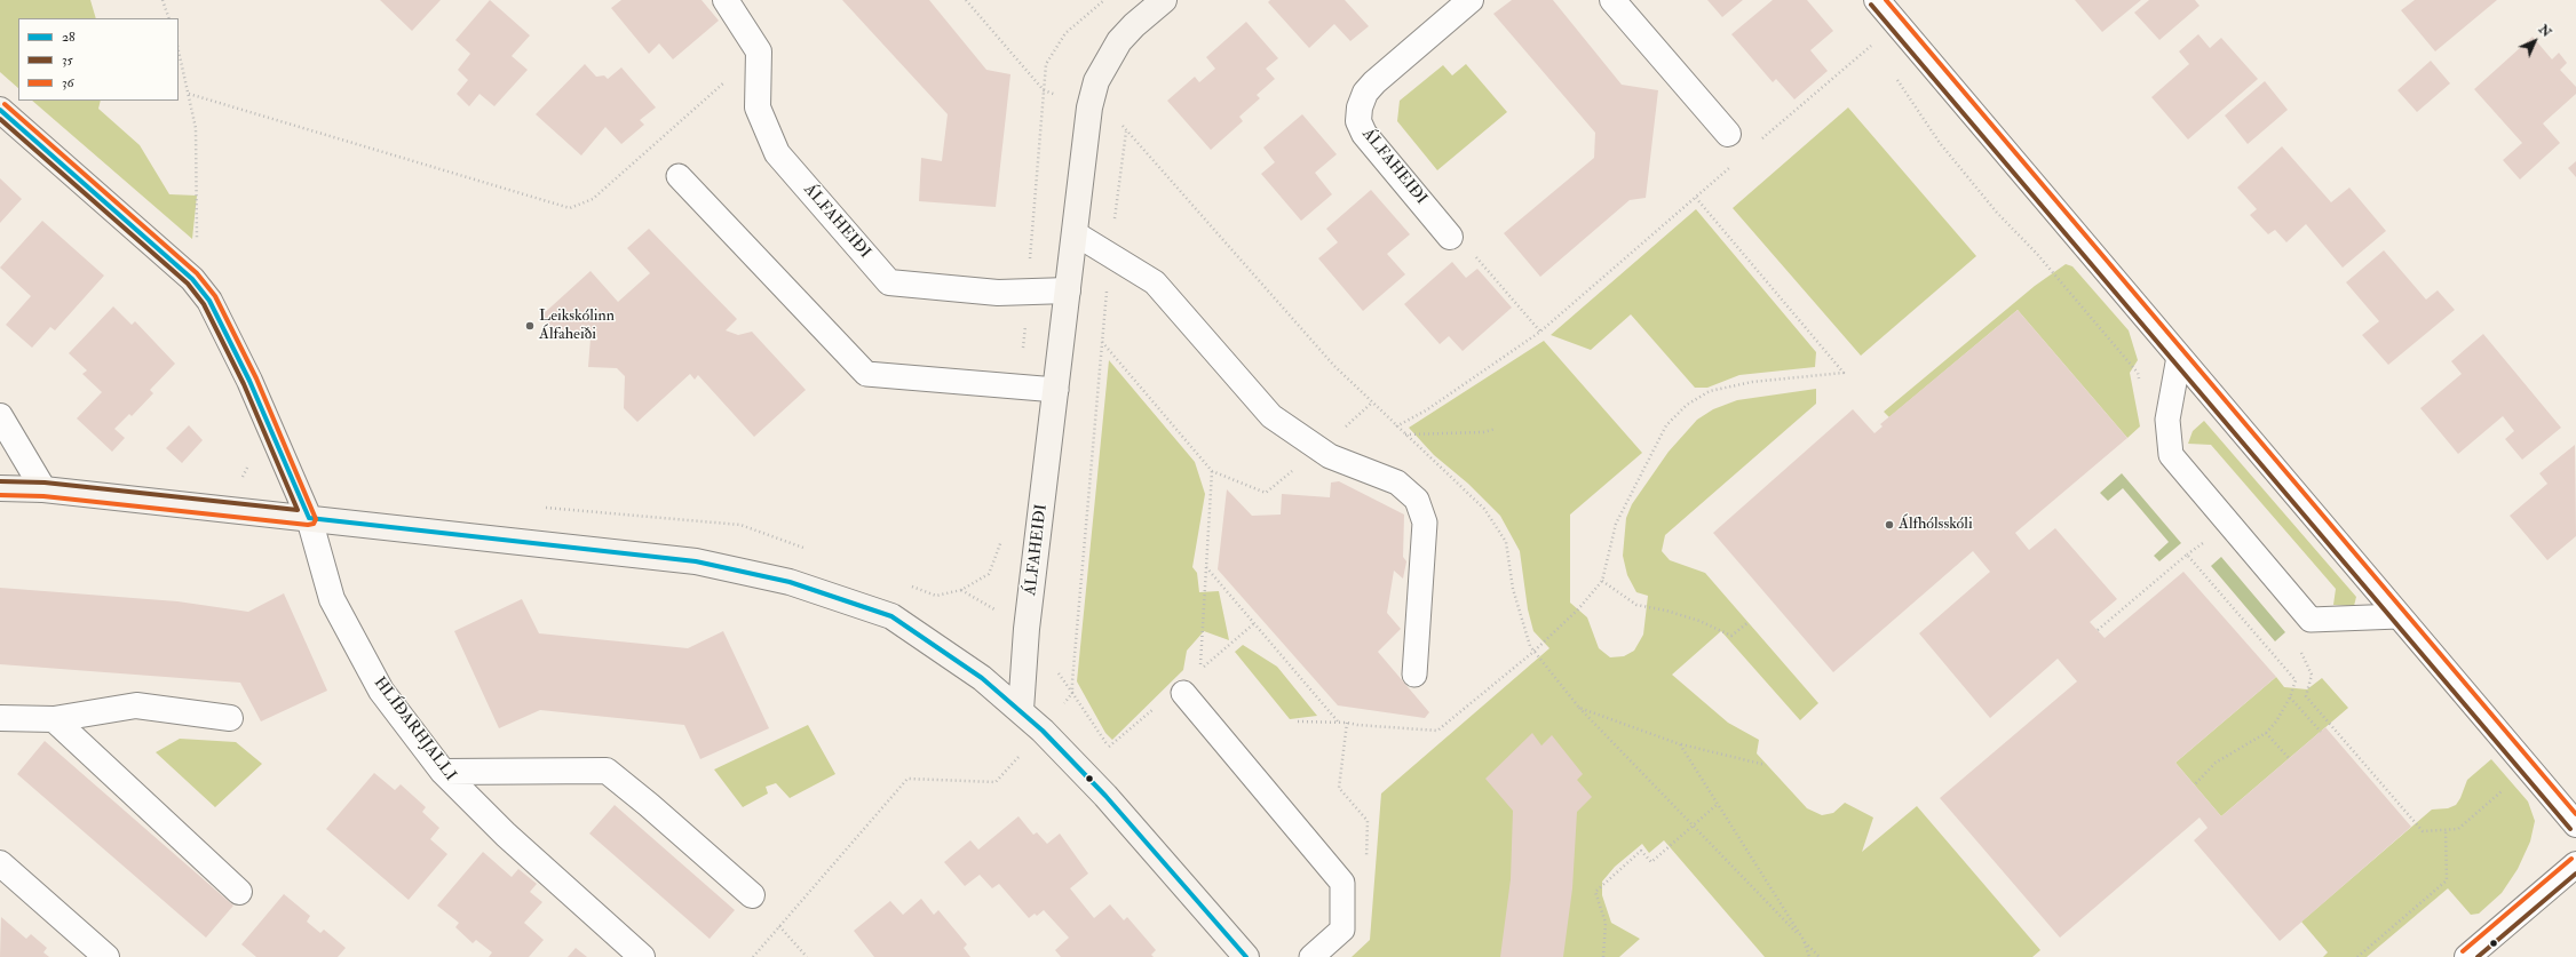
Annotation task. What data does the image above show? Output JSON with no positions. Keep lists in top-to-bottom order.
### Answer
{
  "streets": {
    "street": ["ÁLFAHEIÐI", "HLÍÐARHJALLI"]
  },
  "places": ["Leikskólinn Álfaheiði", "Álfhólsskóli"],
  "lines": ["transit line 36", "transit line 35", "transit line 28"],
  "legend": ["28", "35", "36"],
  "north": "top right"
}
